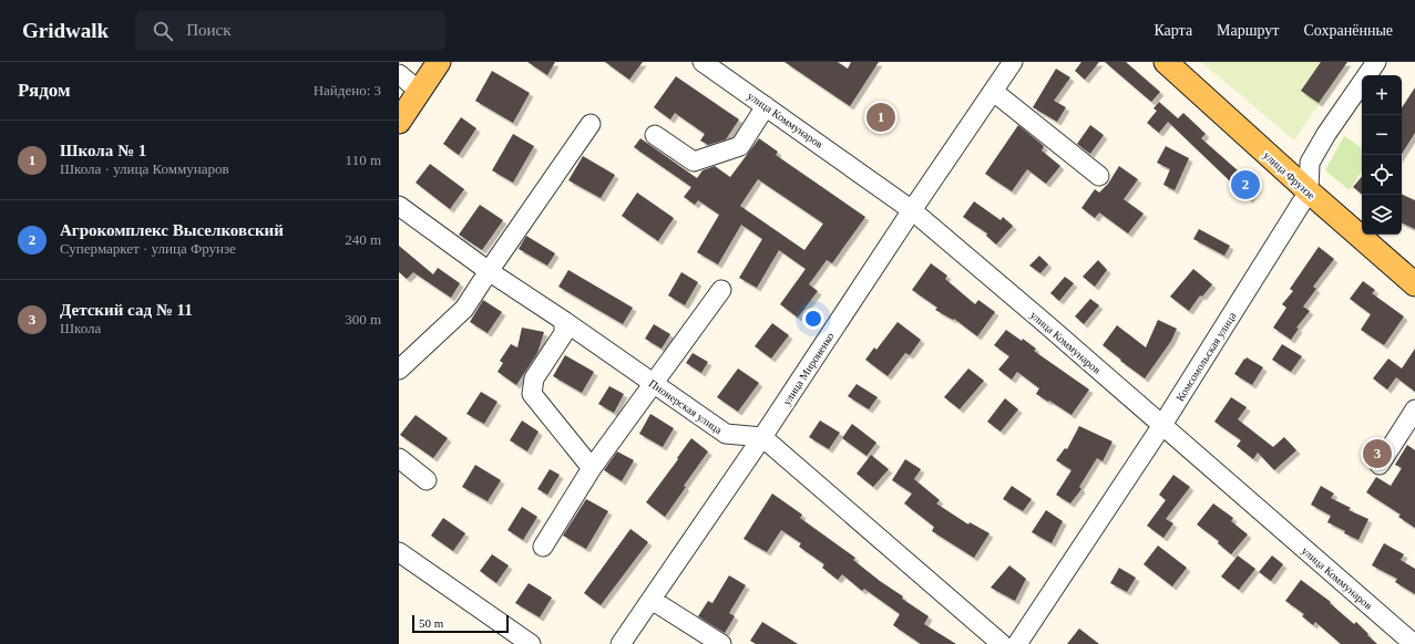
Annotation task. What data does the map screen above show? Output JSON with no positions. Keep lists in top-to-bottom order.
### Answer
{
  "streets": {
    "main road": ["улица Фрунзе"],
    "street": [
      "улица Коммунаров",
      "Комсомольская улица",
      "улица Мироненко",
      "Пионерская улица"
    ]
  },
  "crossings": [
    ["улица Коммунаров", "Комсомольская улица"],
    ["улица Коммунаров", "улица Мироненко"],
    ["улица Фрунзе", "Комсомольская улица"],
    ["улица Мироненко", "Пионерская улица"]
  ],
  "scale_bar": "50 m",
  "page": {
    "header": "Gridwalk",
    "search": "Поиск",
    "nav": ["Карта", "Маршрут", "Сохранённые"],
    "heading": ["Рядом", "Найдено: 3"],
    "map_buttons": ["+", "−"],
    "pins": ["1", "2", "3"],
    "list": [
      {
        "mark": "1",
        "name": "Школа № 1",
        "note": "Школа · улица Коммунаров",
        "value": "110 m"
      },
      {
        "mark": "2",
        "name": "Агрокомплекс Выселковский",
        "note": "Супермаркет · улица Фрунзе",
        "value": "240 m"
      },
      {
        "mark": "3",
        "name": "Детский сад № 11",
        "note": "Школа",
        "value": "300 m"
      }
    ],
    "scale": "50 m"
  }
}
